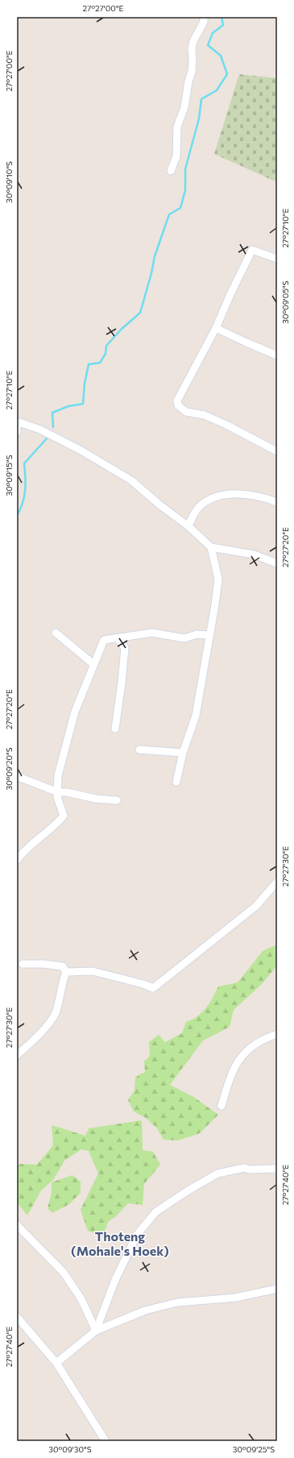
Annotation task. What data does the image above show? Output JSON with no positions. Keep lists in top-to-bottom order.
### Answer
{
  "districts": ["Thoteng (Mohale's Hoek)"],
  "coordinates": [
    "27°27'00\"E",
    "30°09'10\"S",
    "27°27'10\"E",
    "30°09'05\"S",
    "30°09'15\"S",
    "27°27'20\"E",
    "30°09'20\"S",
    "27°27'30\"E",
    "27°27'40\"E",
    "30°09'30\"S",
    "30°09'25\"S"
  ]
}
